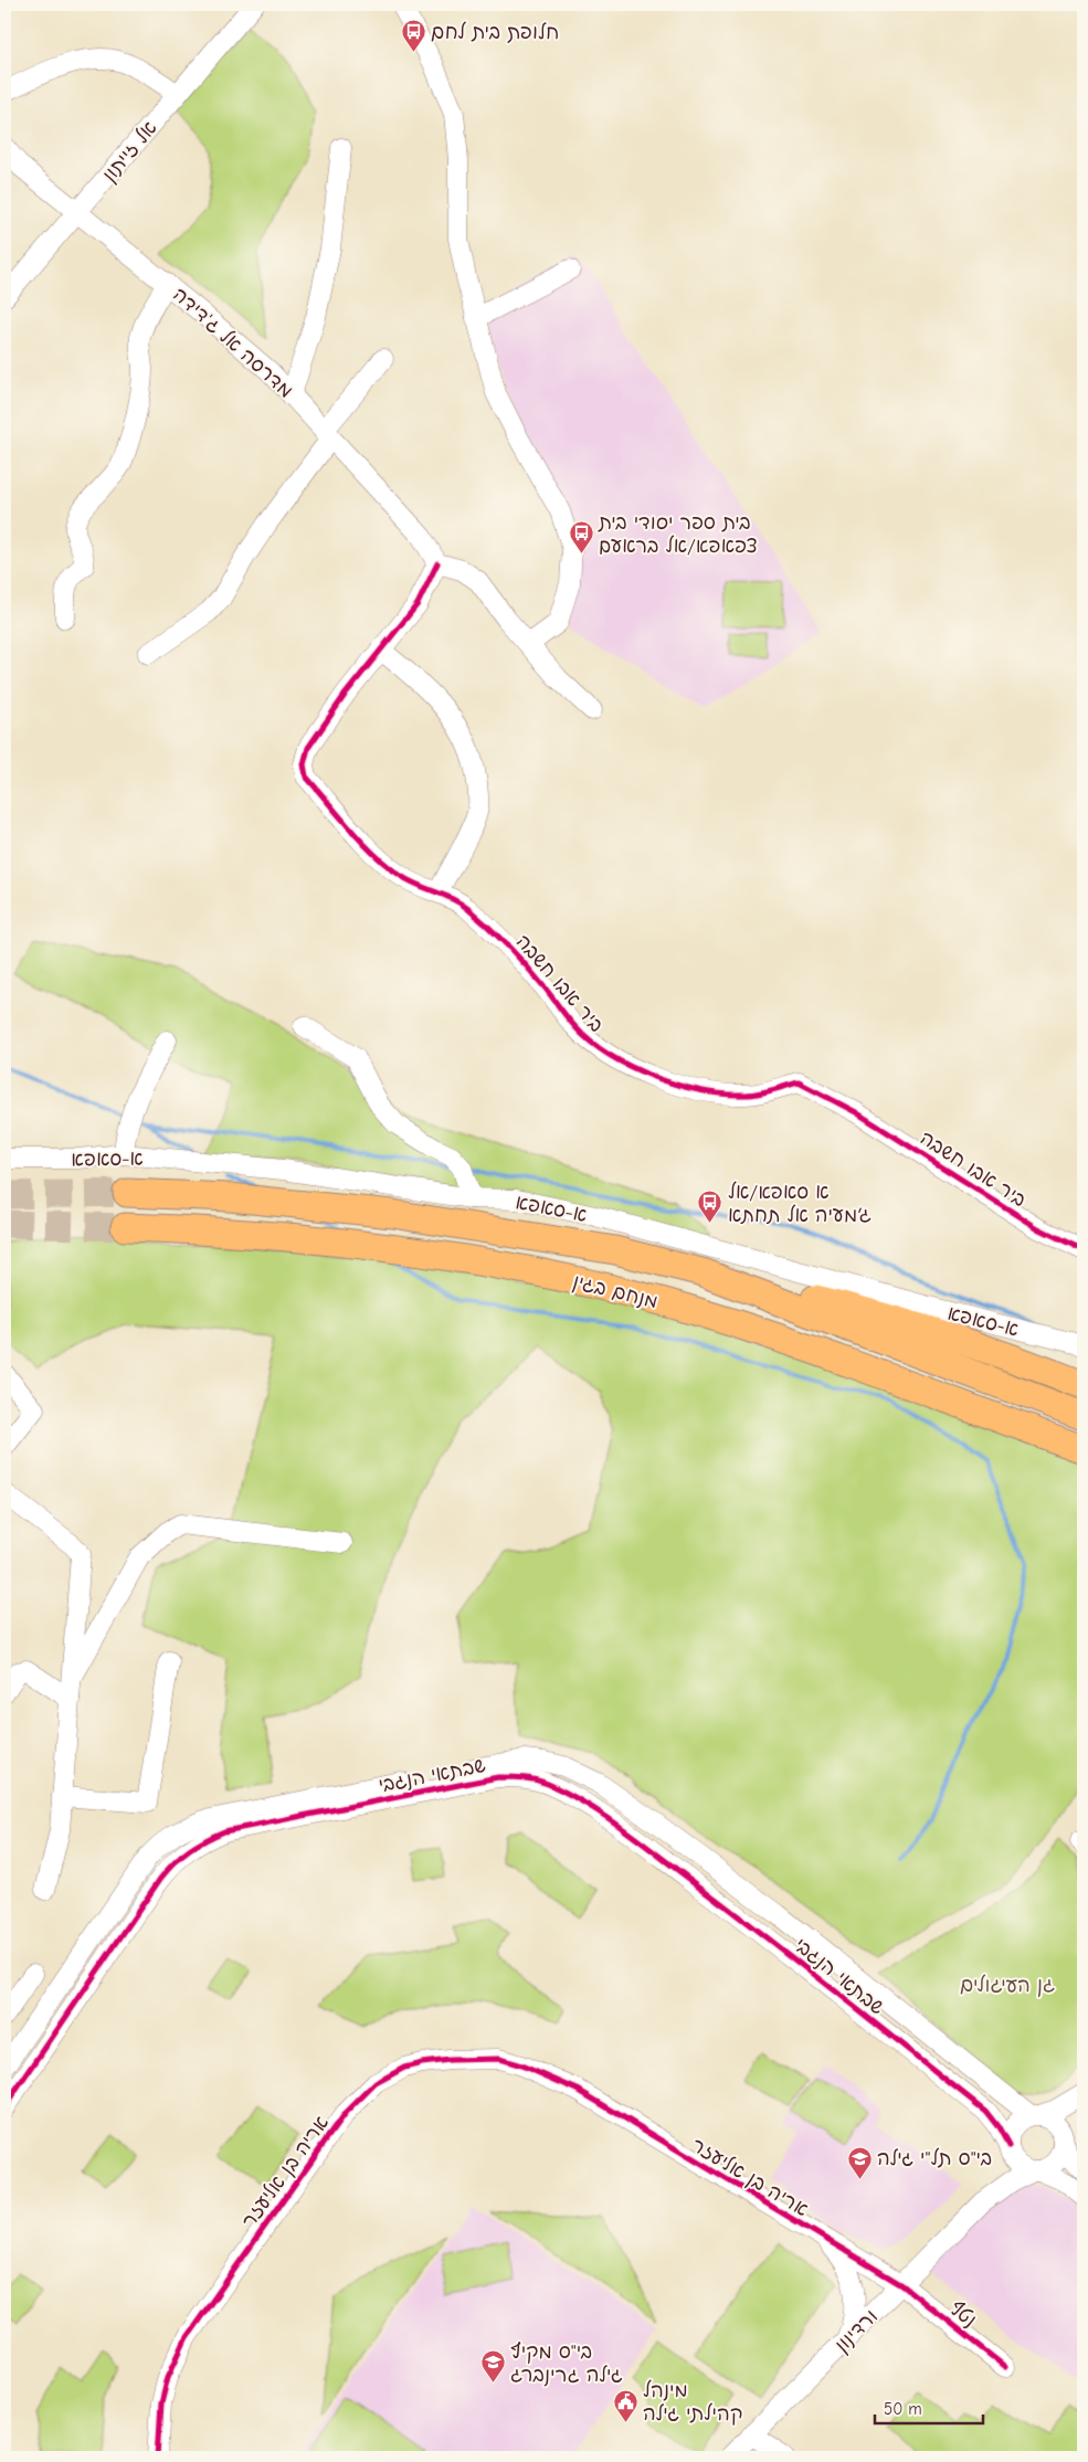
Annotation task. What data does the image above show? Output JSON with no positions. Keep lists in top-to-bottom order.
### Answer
{
  "streets": {
    "highway": ["מנחם בגין"],
    "street": [
      "אל זייתון",
      "מדרסה אל ג'דידה",
      "ביר אבו חשבה",
      "א-סאפא",
      "שבתאי הנגבי",
      "אריה בן אליעזר",
      "נטף",
      "ורדינון"
    ]
  },
  "crossings": [
    ["אל זייתון", "מדרסה אל ג'דידה"],
    ["מדרסה אל ג'דידה", "ביר אבו חשבה"],
    ["שבתאי הנגבי", "ורדינון"],
    ["אריה בן אליעזר", "נטף"],
    ["אריה בן אליעזר", "ורדינון"],
    ["נטף", "ורדינון"]
  ],
  "parks": ["גן העיגולים"],
  "places": {
    "bus stop": ["חלופת בית לחם", "בית ספר יסודי בית צפאפא/אל בראעם", "א סאפא/אל ג׳מעיה אל תחתא"],
    "school or university": ["בי\"ס תל\"י גילה", "בי\"ס מקיף גילה גרינברג"],
    "public building": ["מינהל קהילתי גילה"]
  },
  "scale_bar": "50 m"
}
